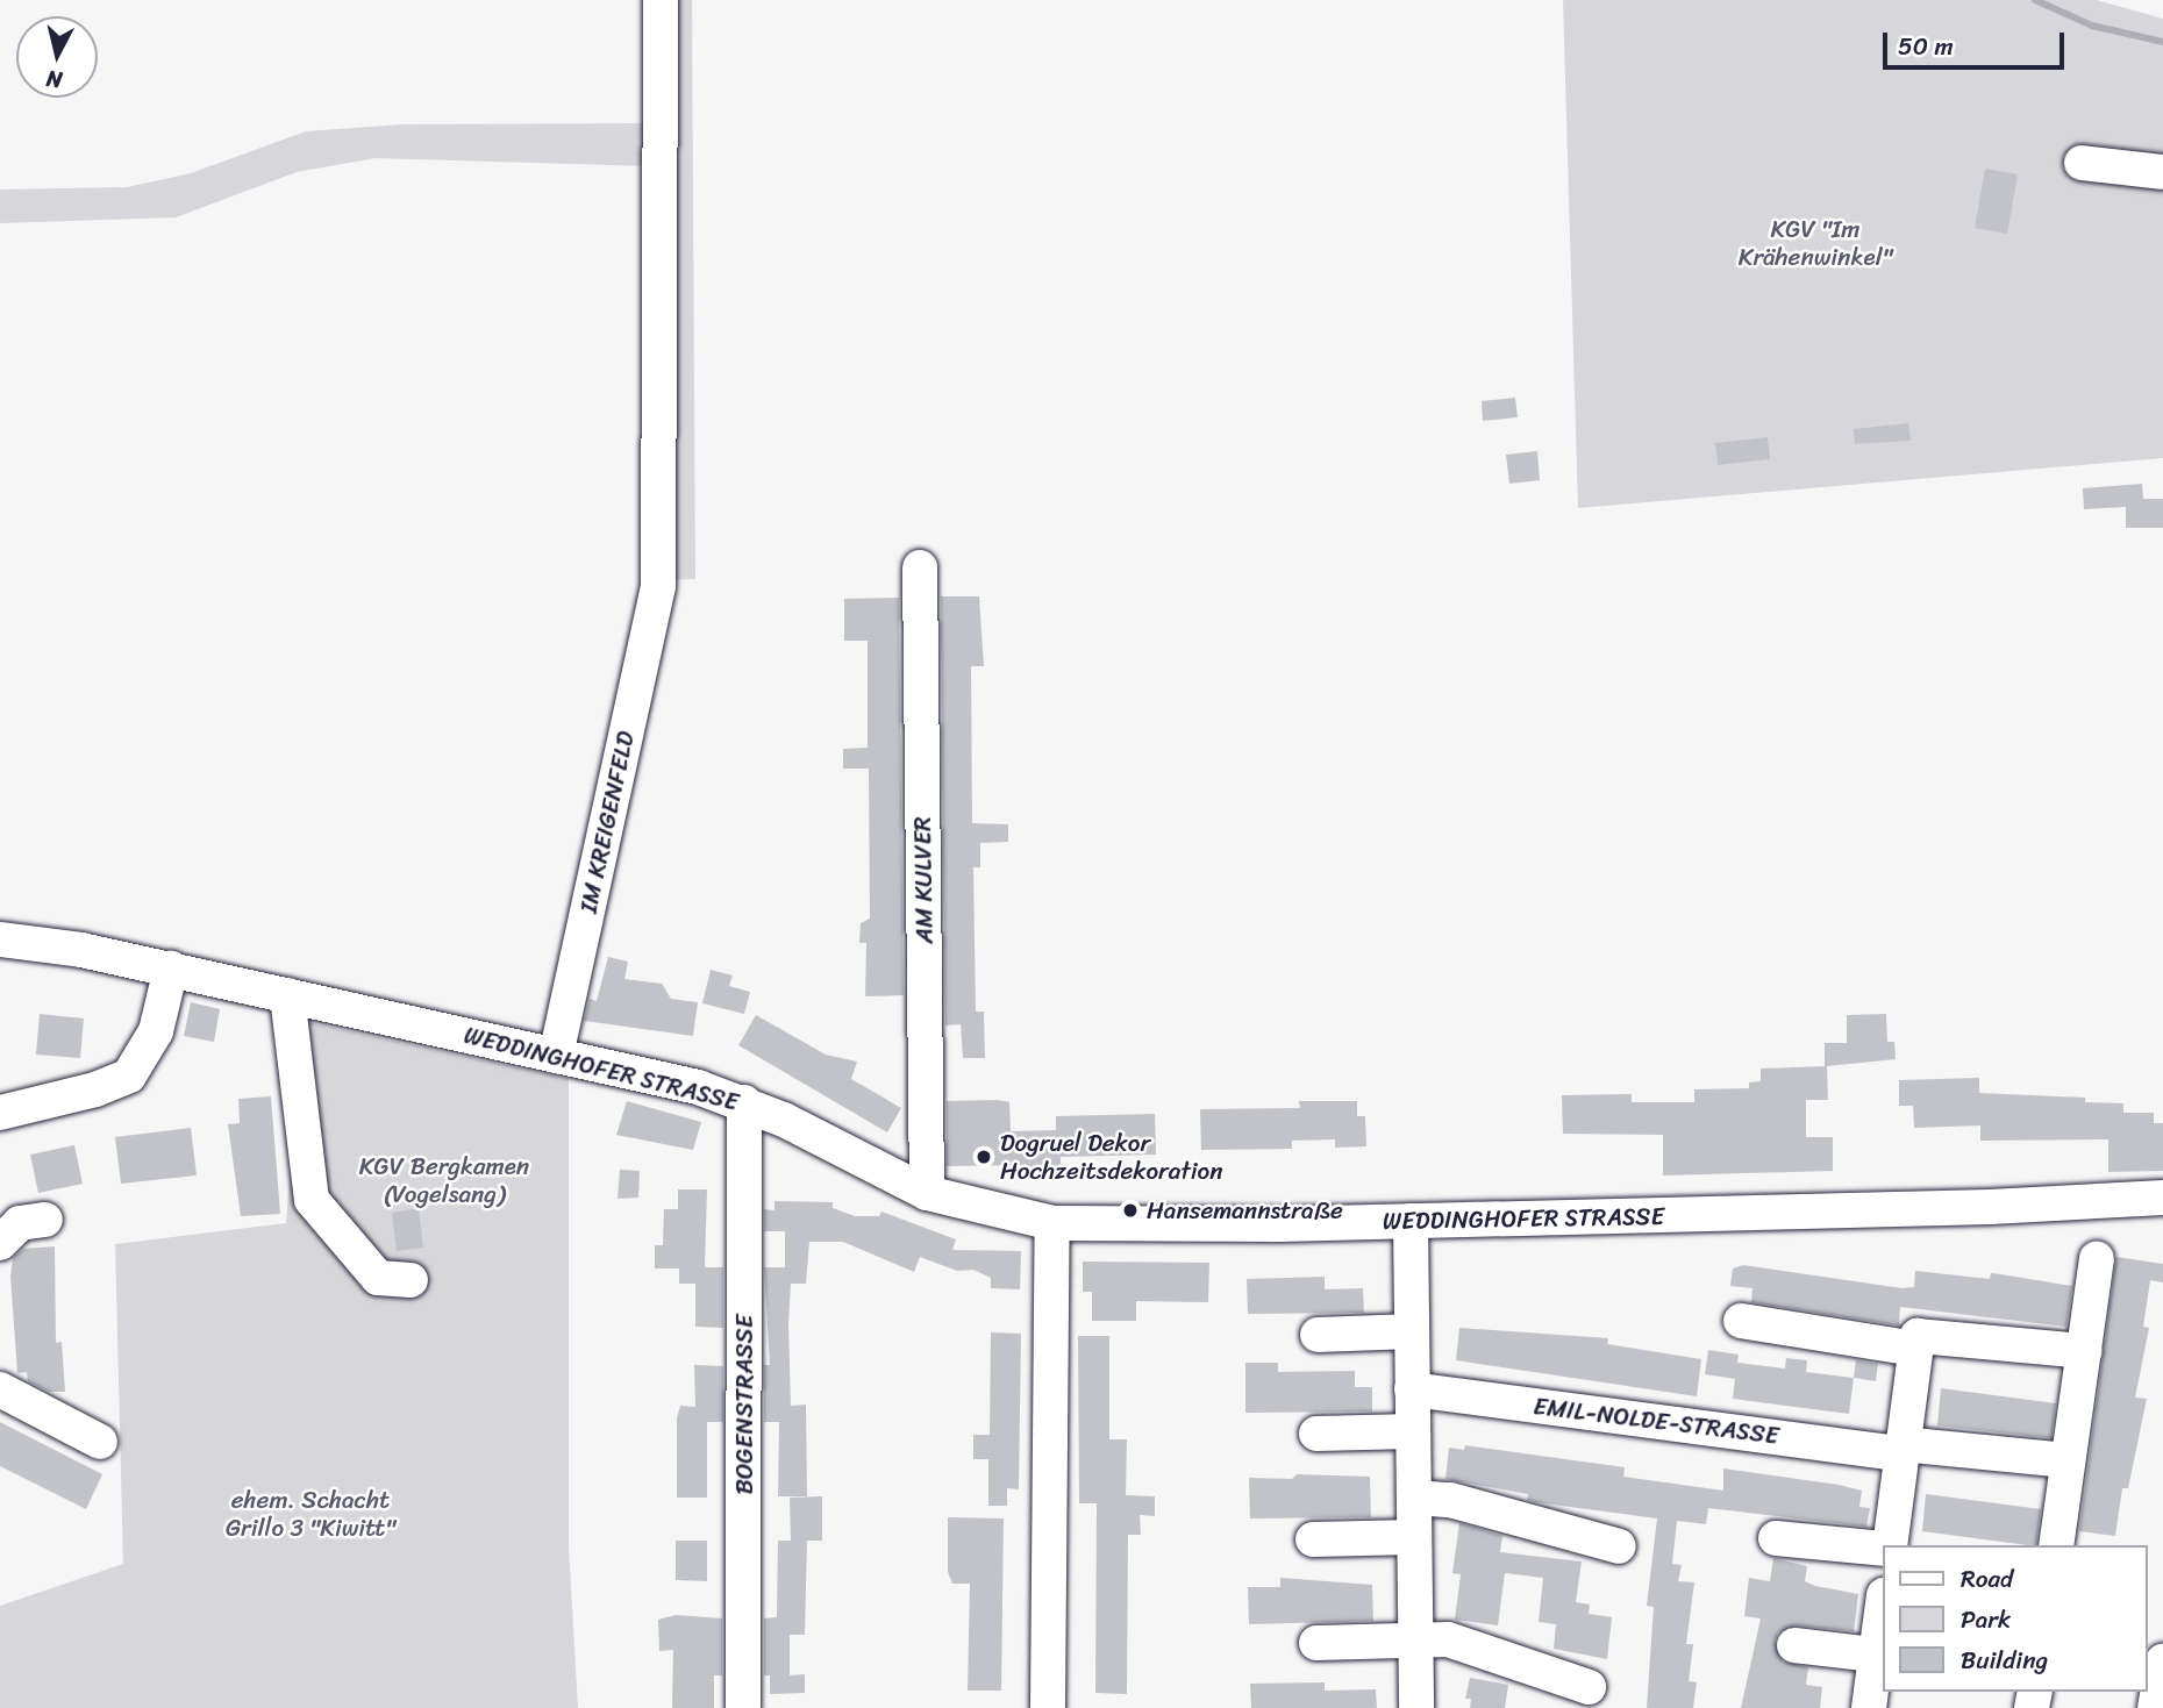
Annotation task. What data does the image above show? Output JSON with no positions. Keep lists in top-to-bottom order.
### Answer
{
  "streets": {
    "street": [
      "IM KREIGENFELD",
      "AM KULVER",
      "WEDDINGHOFER STRASSE",
      "BOGENSTRASSE",
      "EMIL-NOLDE-STRASSE"
    ]
  },
  "crossings": [
    ["IM KREIGENFELD", "WEDDINGHOFER STRASSE"],
    ["AM KULVER", "WEDDINGHOFER STRASSE"],
    ["WEDDINGHOFER STRASSE", "BOGENSTRASSE"]
  ],
  "parks": ["KGV \"Im Krähenwinkel\"", "KGV Bergkamen (Vogelsang)", "ehem. Schacht Grillo 3 \"Kiwitt\""],
  "places": ["Dogruel Dekor Hochzeitsdekoration", "Hansemannstraße"],
  "legend": ["Road", "Park", "Building"],
  "scale_bar": "50 m",
  "north": "bottom"
}
